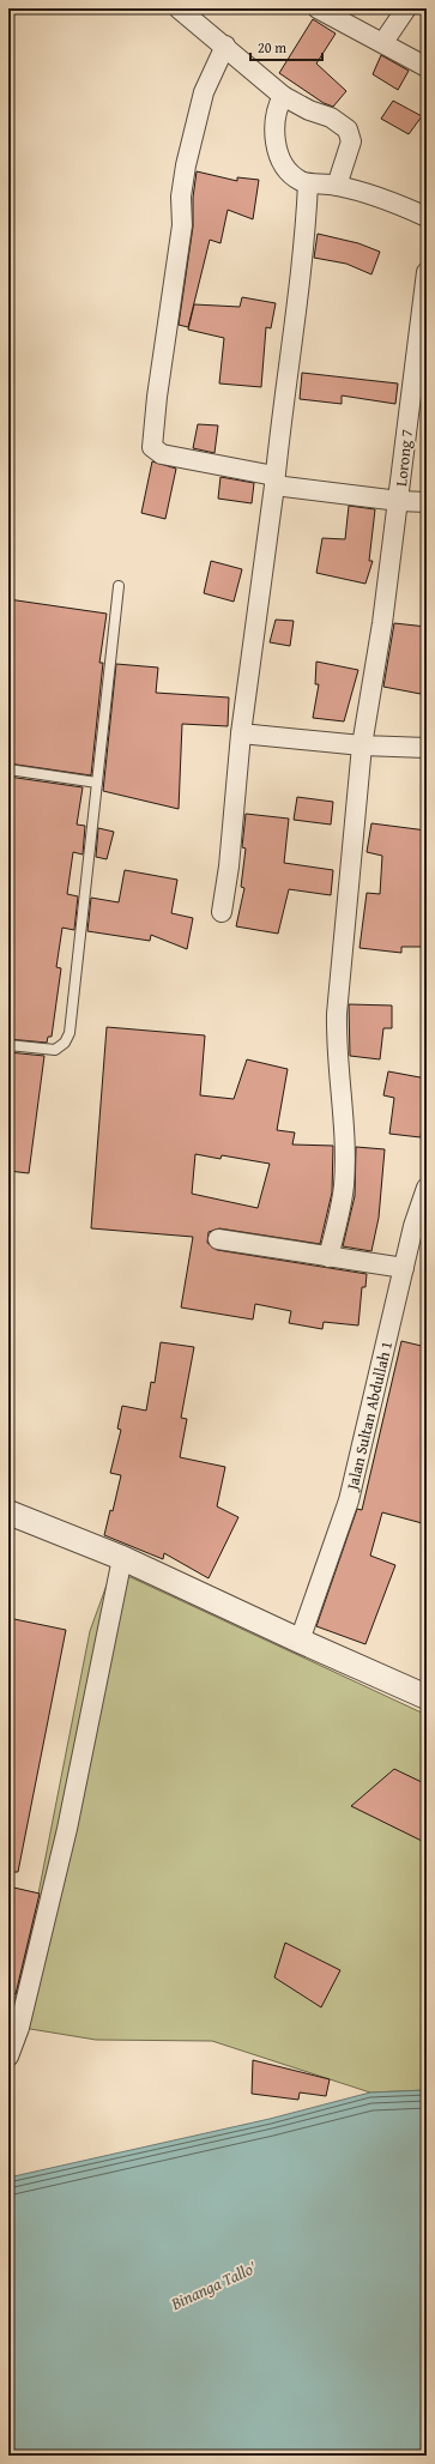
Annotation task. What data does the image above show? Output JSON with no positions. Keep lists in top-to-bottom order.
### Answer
{
  "streets": {
    "street": ["Lorong 7", "Jalan Sultan Abdullah 1"]
  },
  "water": ["Binanga Tallo'"],
  "scale_bar": "20 m"
}
